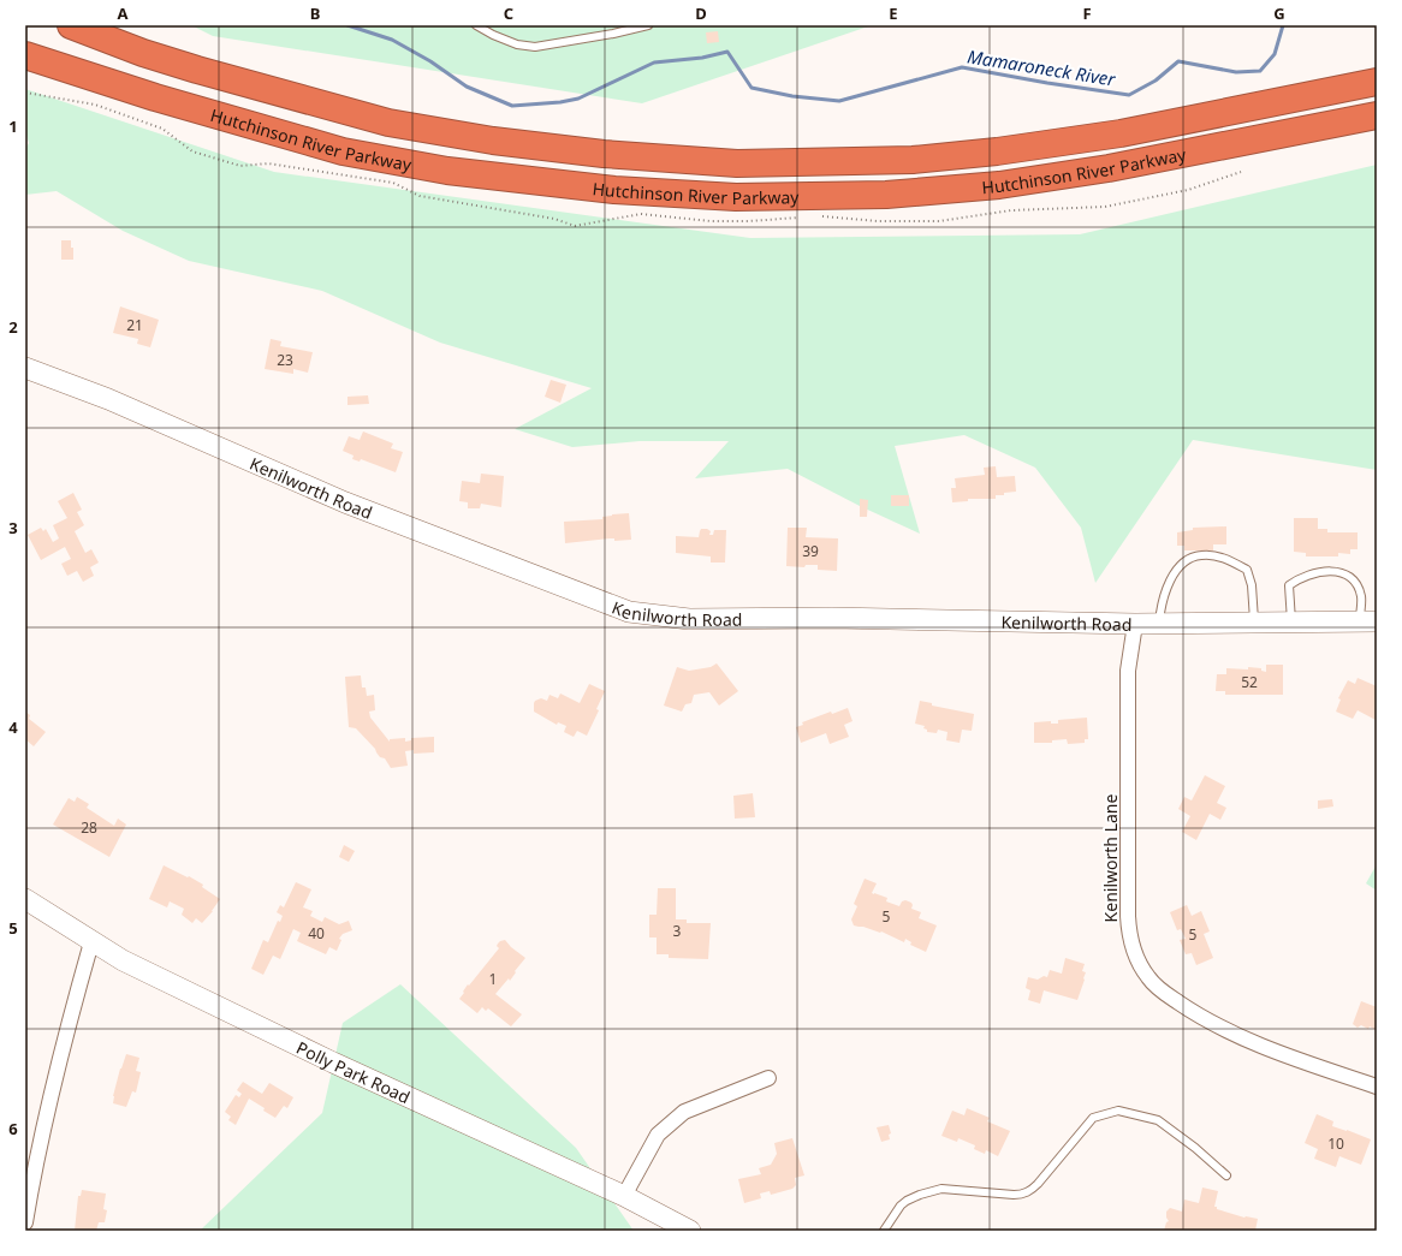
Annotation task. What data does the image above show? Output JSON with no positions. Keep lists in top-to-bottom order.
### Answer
{
  "streets": {
    "highway": ["Hutchinson River Parkway"],
    "street": ["Kenilworth Road", "Kenilworth Lane", "Polly Park Road"]
  },
  "crossings": [
    ["Kenilworth Road", "Kenilworth Lane"]
  ],
  "water": ["Mamaroneck River"],
  "house_numbers": [
    "21",
    "23",
    "39",
    "52",
    "28",
    "5",
    "3",
    "40",
    "5",
    "1",
    "10"
  ],
  "grid": {
    "columns": [
      "A",
      "B",
      "C",
      "D",
      "E",
      "F",
      "G"
    ],
    "rows": [
      "1",
      "2",
      "3",
      "4",
      "5",
      "6"
    ]
  }
}
